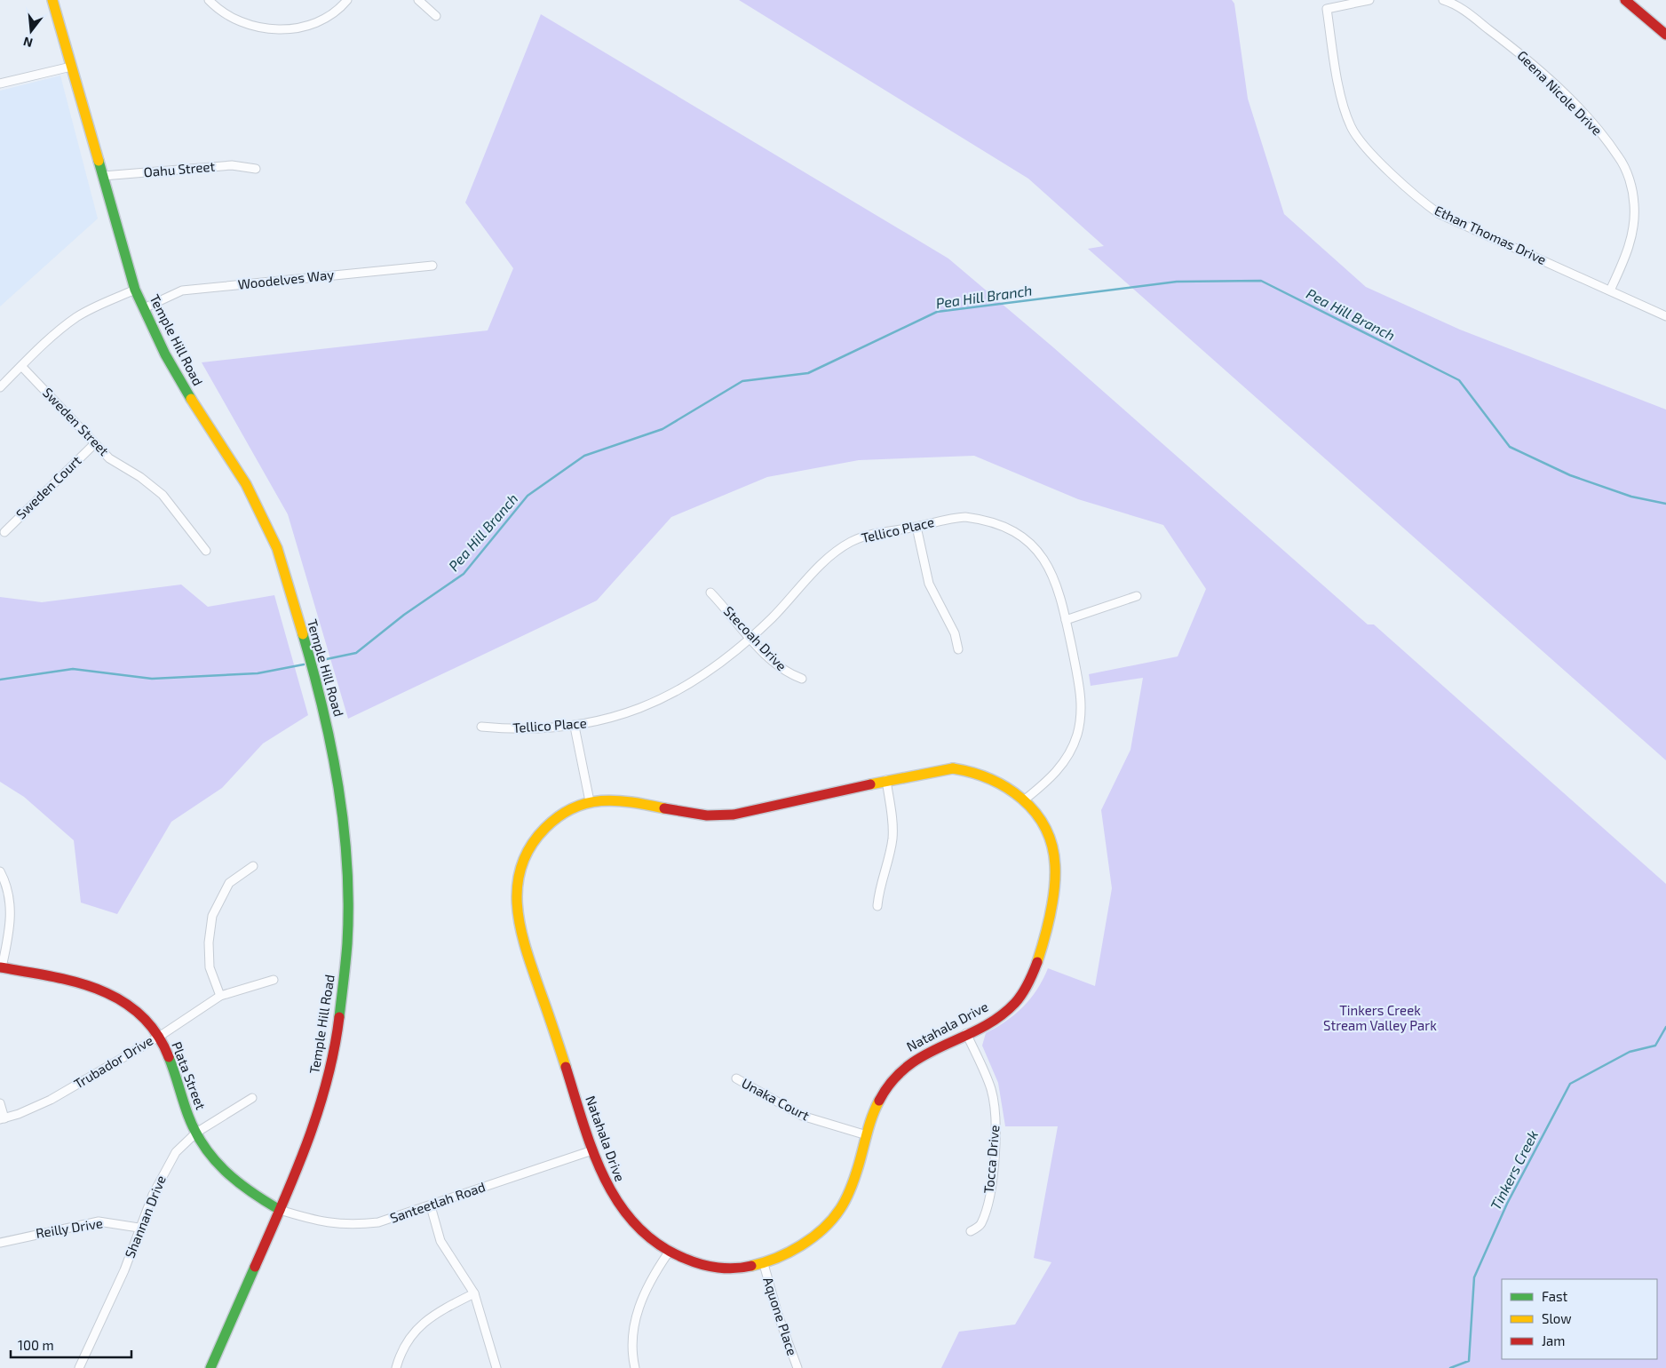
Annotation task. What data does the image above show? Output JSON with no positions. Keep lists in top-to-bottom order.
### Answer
{
  "streets": {
    "street": [
      "Geena Nicole Drive",
      "Oahu Street",
      "Ethan Thomas Drive",
      "Woodelves Way",
      "Temple Hill Road",
      "Sweden Street",
      "Sweden Court",
      "Tellico Place",
      "Stecoah Drive",
      "Natahala Drive",
      "Trubador Drive",
      "Plata Street",
      "Unaka Court",
      "Tocca Drive",
      "Santeetlah Road",
      "Shannan Drive",
      "Reilly Drive",
      "Aquone Place"
    ]
  },
  "crossings": [
    ["Geena Nicole Drive", "Ethan Thomas Drive"],
    ["Oahu Street", "Temple Hill Road"],
    ["Woodelves Way", "Temple Hill Road"],
    ["Temple Hill Road", "Plata Street"],
    ["Temple Hill Road", "Santeetlah Road"],
    ["Sweden Street", "Sweden Court"],
    ["Tellico Place", "Stecoah Drive"],
    ["Tellico Place", "Natahala Drive"],
    ["Natahala Drive", "Unaka Court"],
    ["Natahala Drive", "Tocca Drive"],
    ["Natahala Drive", "Santeetlah Road"],
    ["Natahala Drive", "Aquone Place"],
    ["Trubador Drive", "Plata Street"],
    ["Plata Street", "Santeetlah Road"],
    ["Plata Street", "Shannan Drive"],
    ["Shannan Drive", "Reilly Drive"]
  ],
  "water": ["Pea Hill Branch", "Tinkers Creek"],
  "parks": ["Tinkers Creek Stream Valley Park"],
  "legend": ["Fast", "Slow", "Jam"],
  "scale_bar": "100 m",
  "north": "bottom"
}
